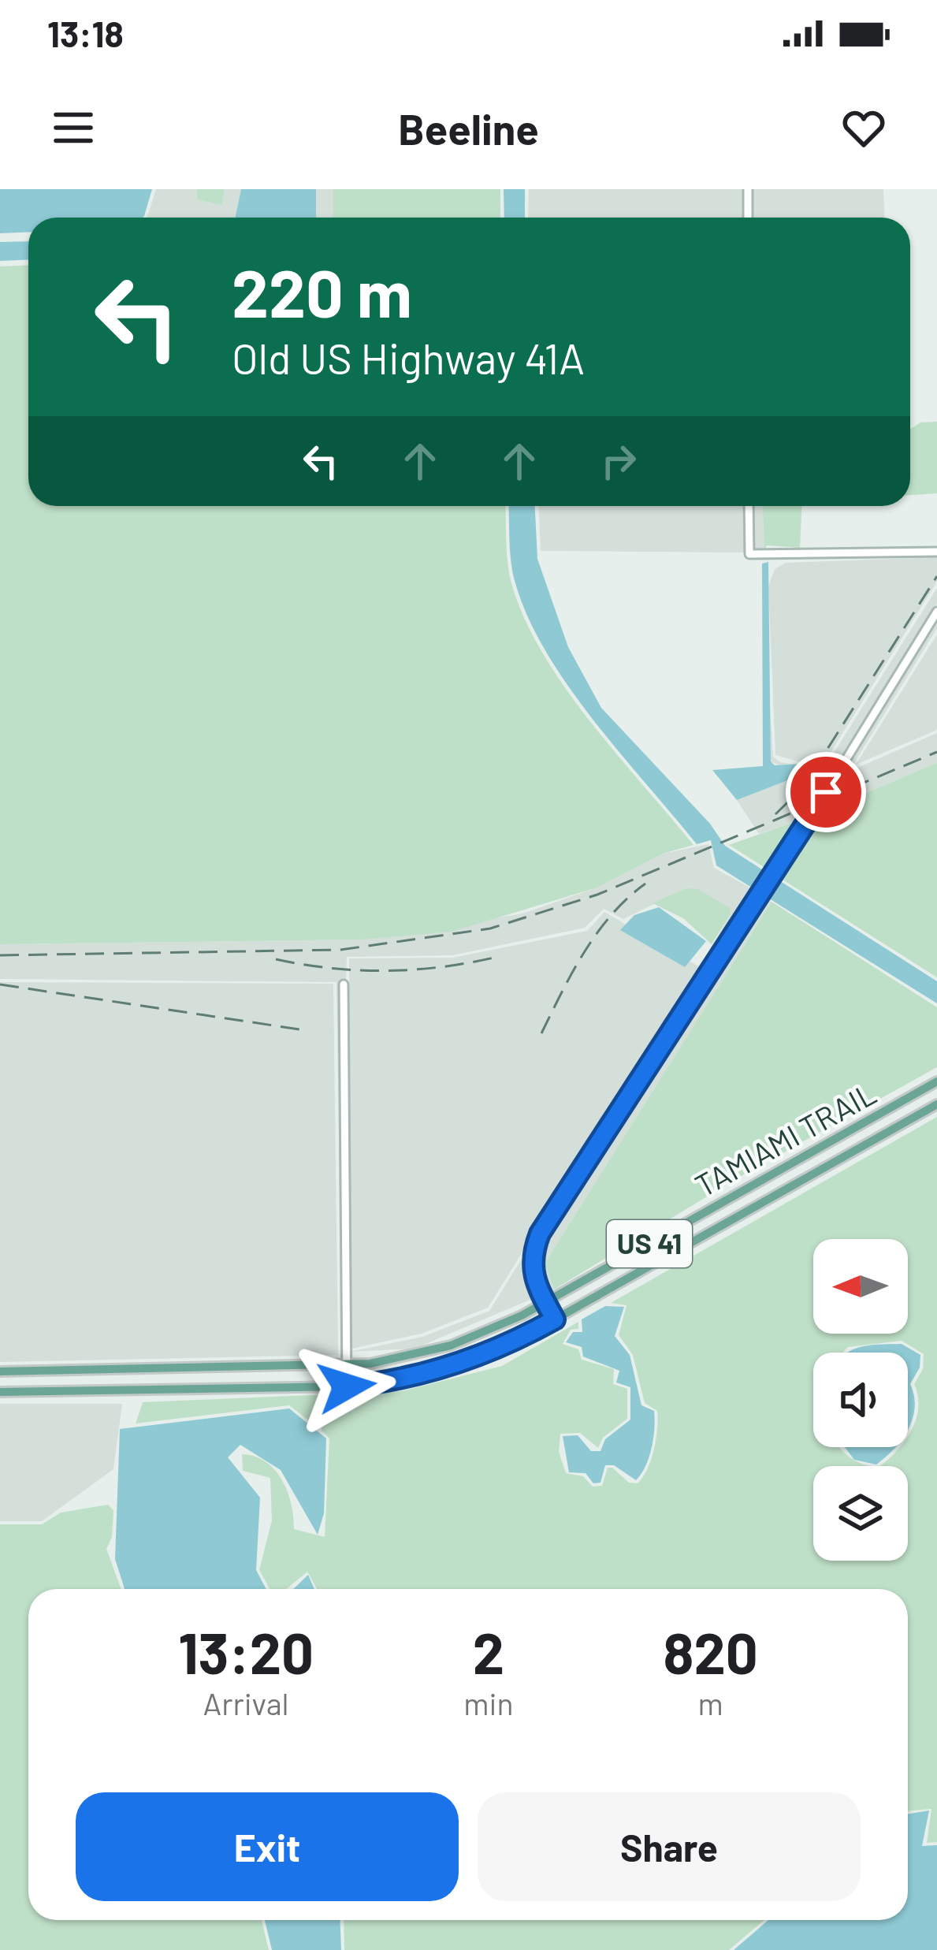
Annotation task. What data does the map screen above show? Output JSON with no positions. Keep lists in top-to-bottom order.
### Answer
{
  "streets": {
    "main road": ["TAMIAMI TRAIL", "US 41"]
  },
  "crossings": [
    ["TAMIAMI TRAIL", "US 41"]
  ],
  "north": "left",
  "page": {
    "status": "13:18",
    "header": "Beeline",
    "turn": ["220 m", "Old US Highway 41A"],
    "eta": [
      "13:20",
      "Arrival",
      "2",
      "min",
      "820",
      "m"
    ],
    "buttons": ["Exit", "Share"]
  }
}
